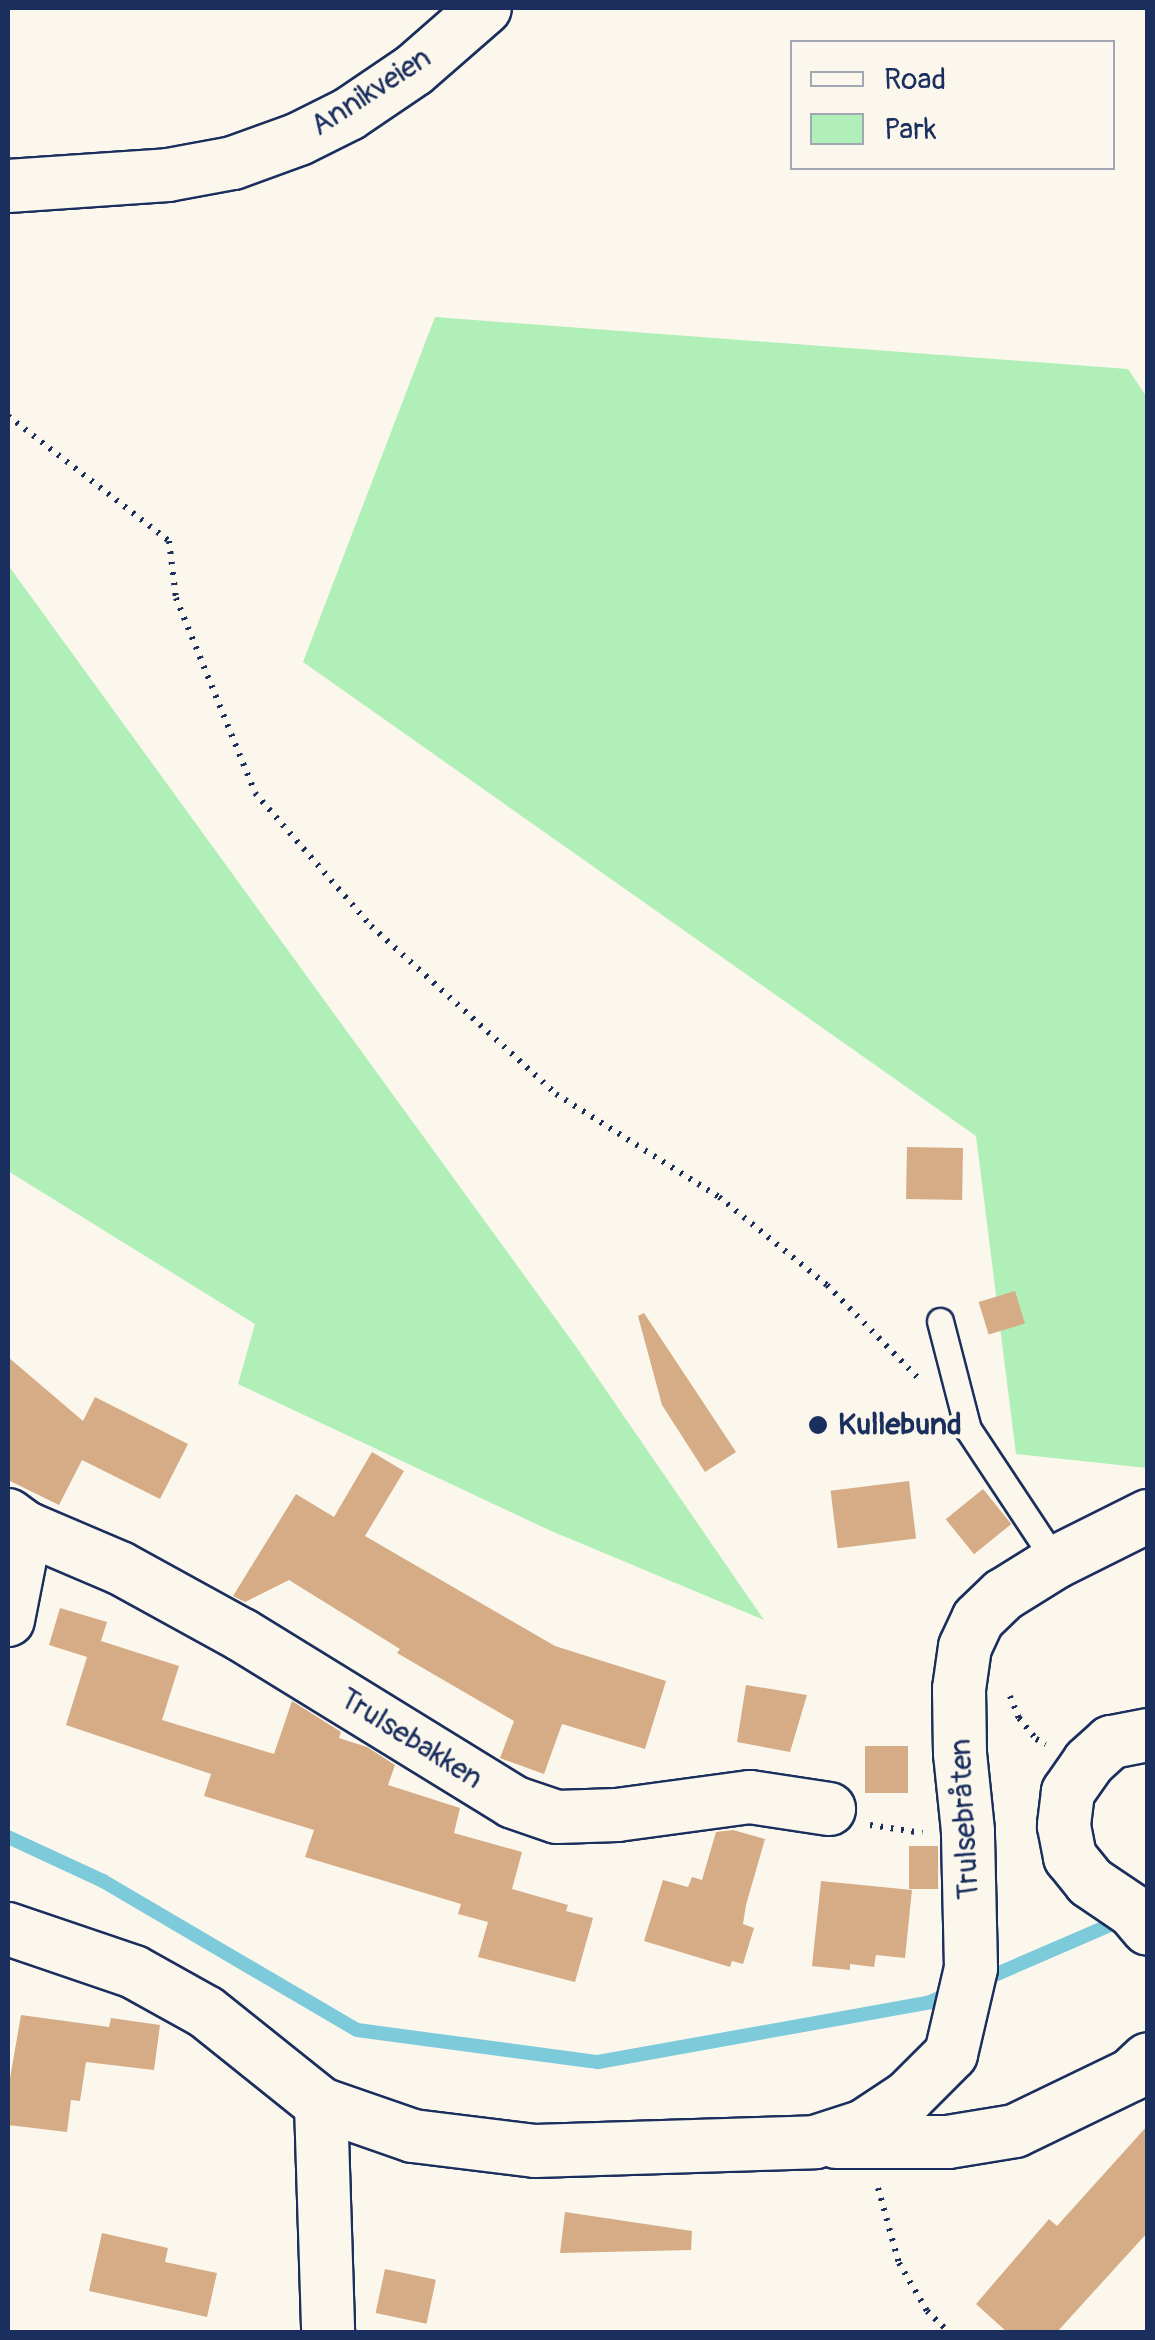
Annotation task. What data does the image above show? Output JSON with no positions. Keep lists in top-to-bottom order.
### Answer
{
  "streets": {
    "street": ["Annikveien", "Trulsebakken", "Trulsebråten"]
  },
  "places": ["Kullebund"],
  "legend": ["Road", "Park"]
}
